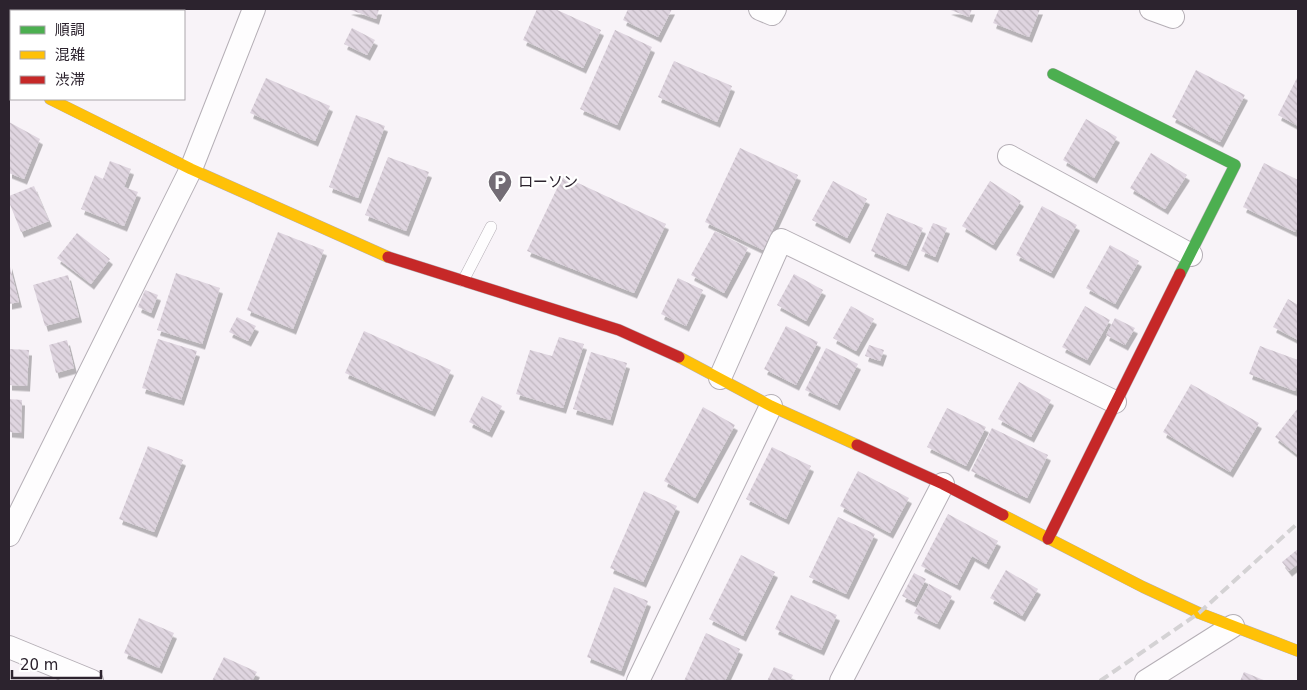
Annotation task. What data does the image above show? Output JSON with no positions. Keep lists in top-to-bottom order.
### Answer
{
  "places": {
    "parking": ["ローソン"]
  },
  "legend": ["順調", "混雑", "渋滞"],
  "scale_bar": "20 m"
}
